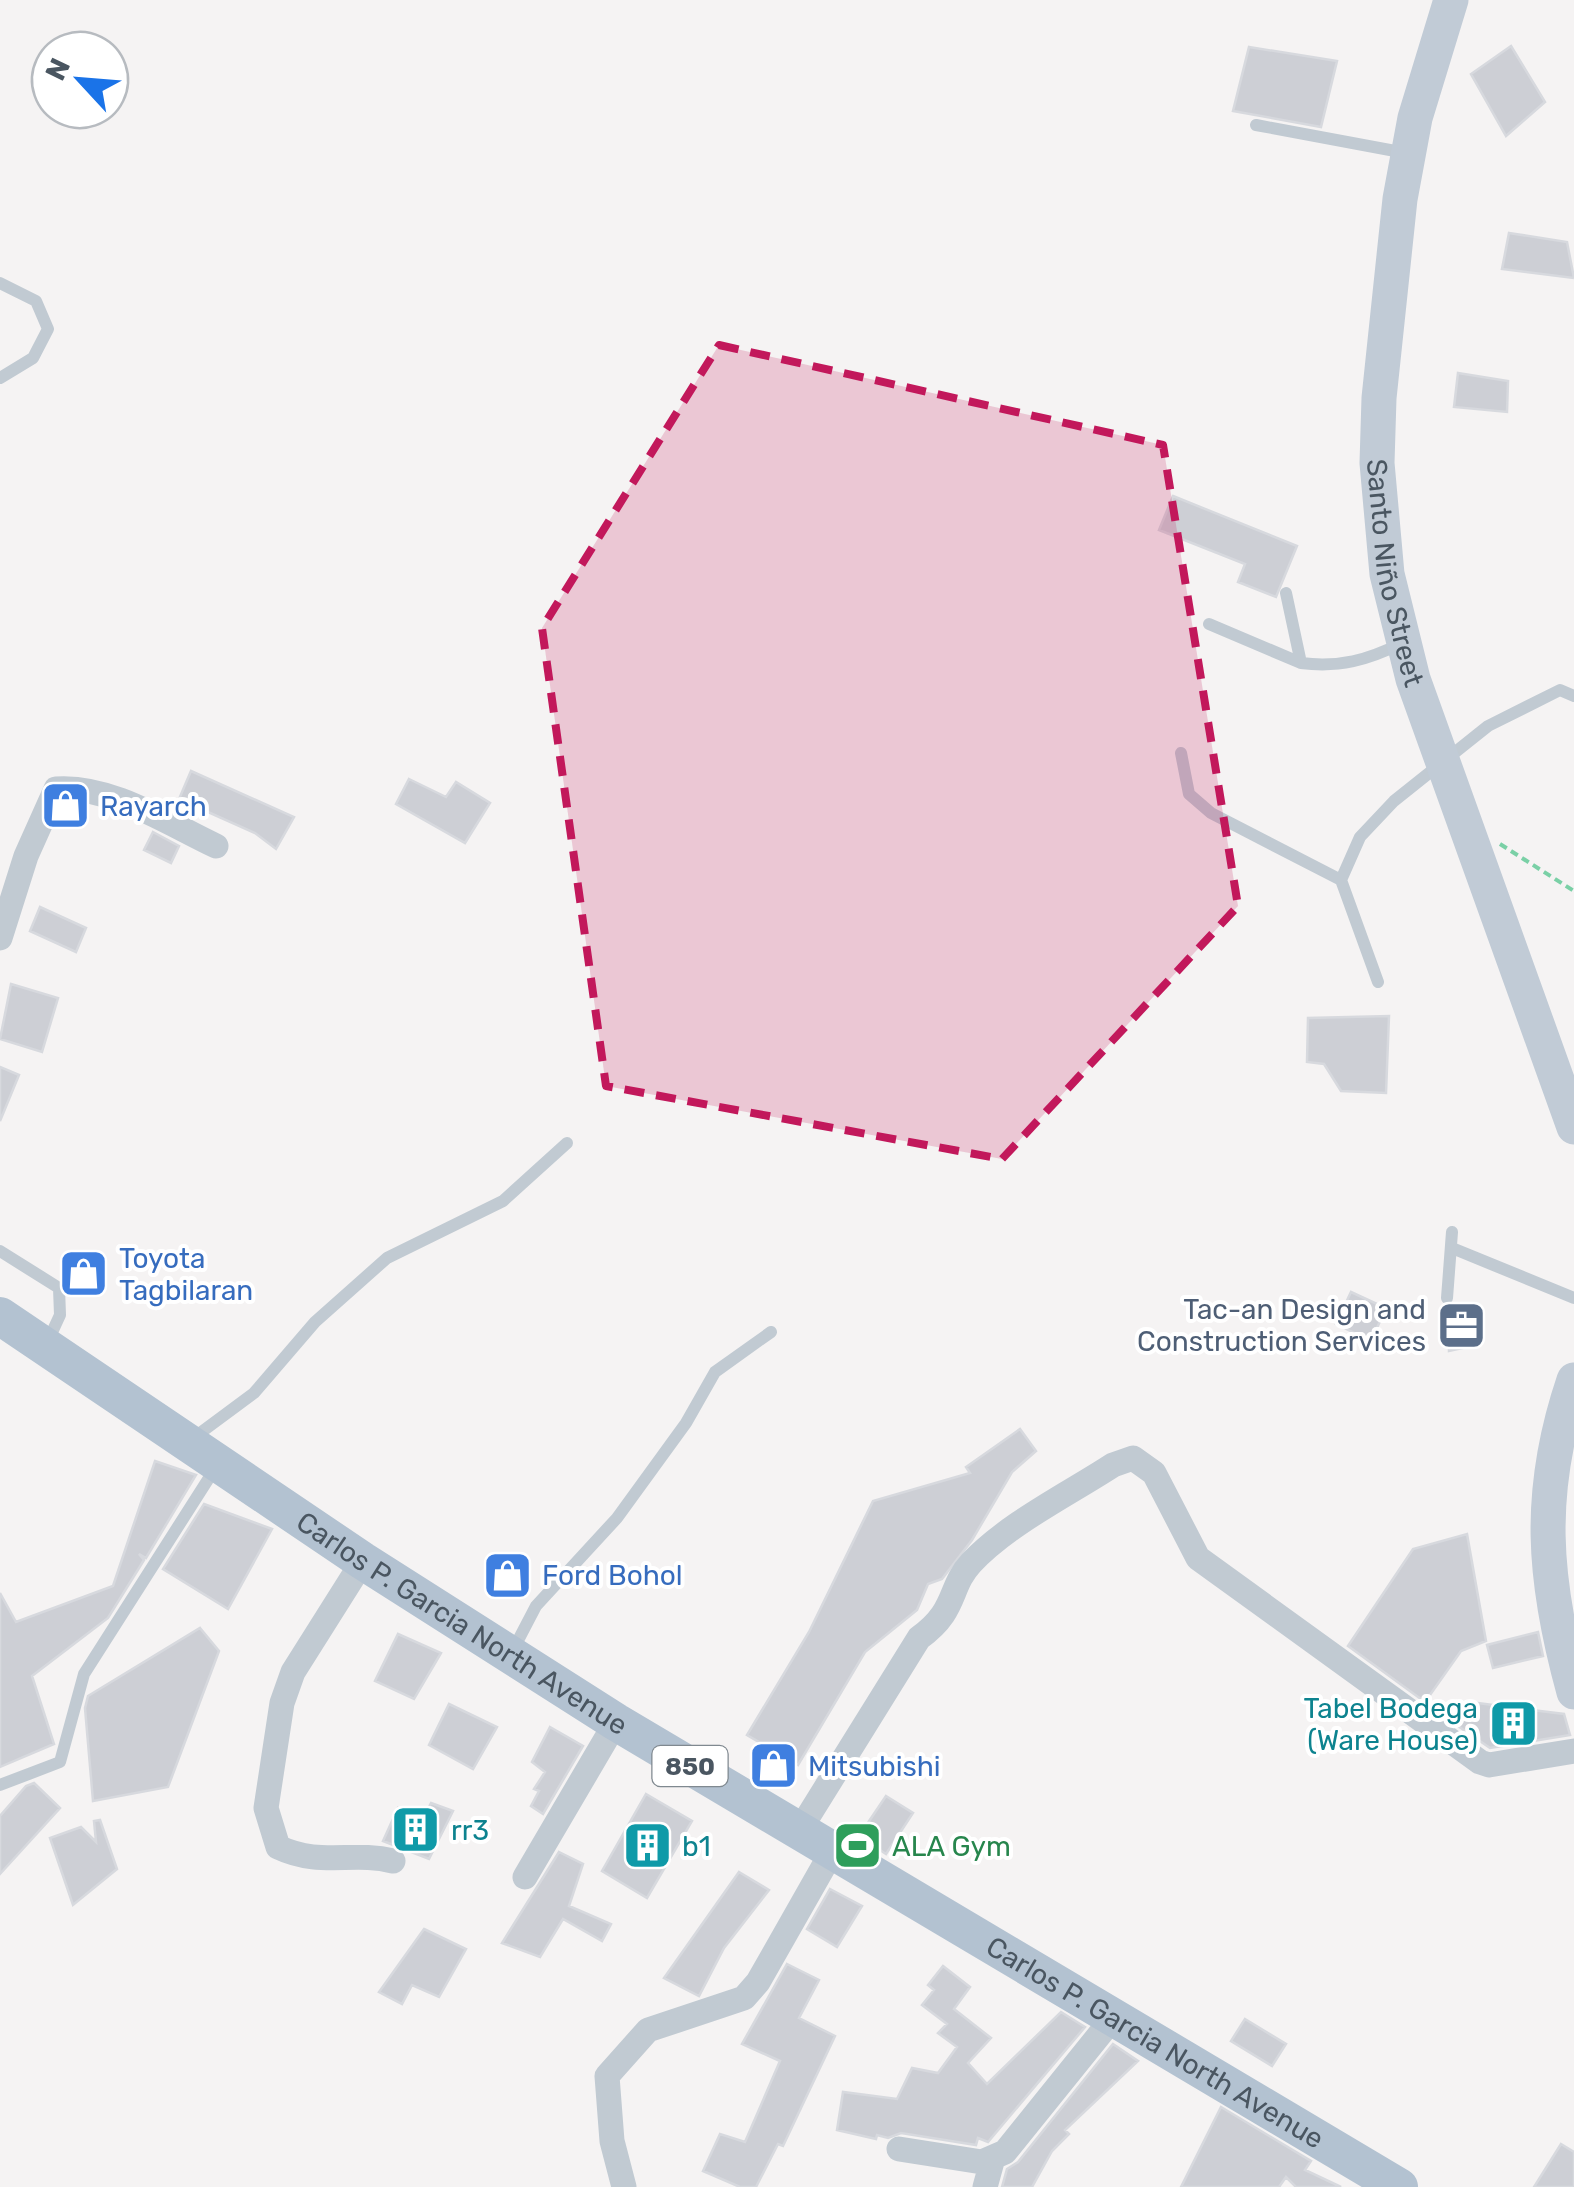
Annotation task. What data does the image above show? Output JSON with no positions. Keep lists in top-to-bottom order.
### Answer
{
  "streets": {
    "main road": ["Santo Niño Street", "Carlos P. Garcia North Avenue", "850"]
  },
  "places": {
    "shop": [
      "Rayarch",
      "Toyota Tagbilaran",
      "Ford Bohol",
      "Mitsubishi"
    ],
    "office": ["Tac-an Design and Construction Services"],
    "building": ["Tabel Bodega (Ware House)", "rr3", "b1"],
    "sports": ["ALA Gym"]
  },
  "north": "top left"
}
